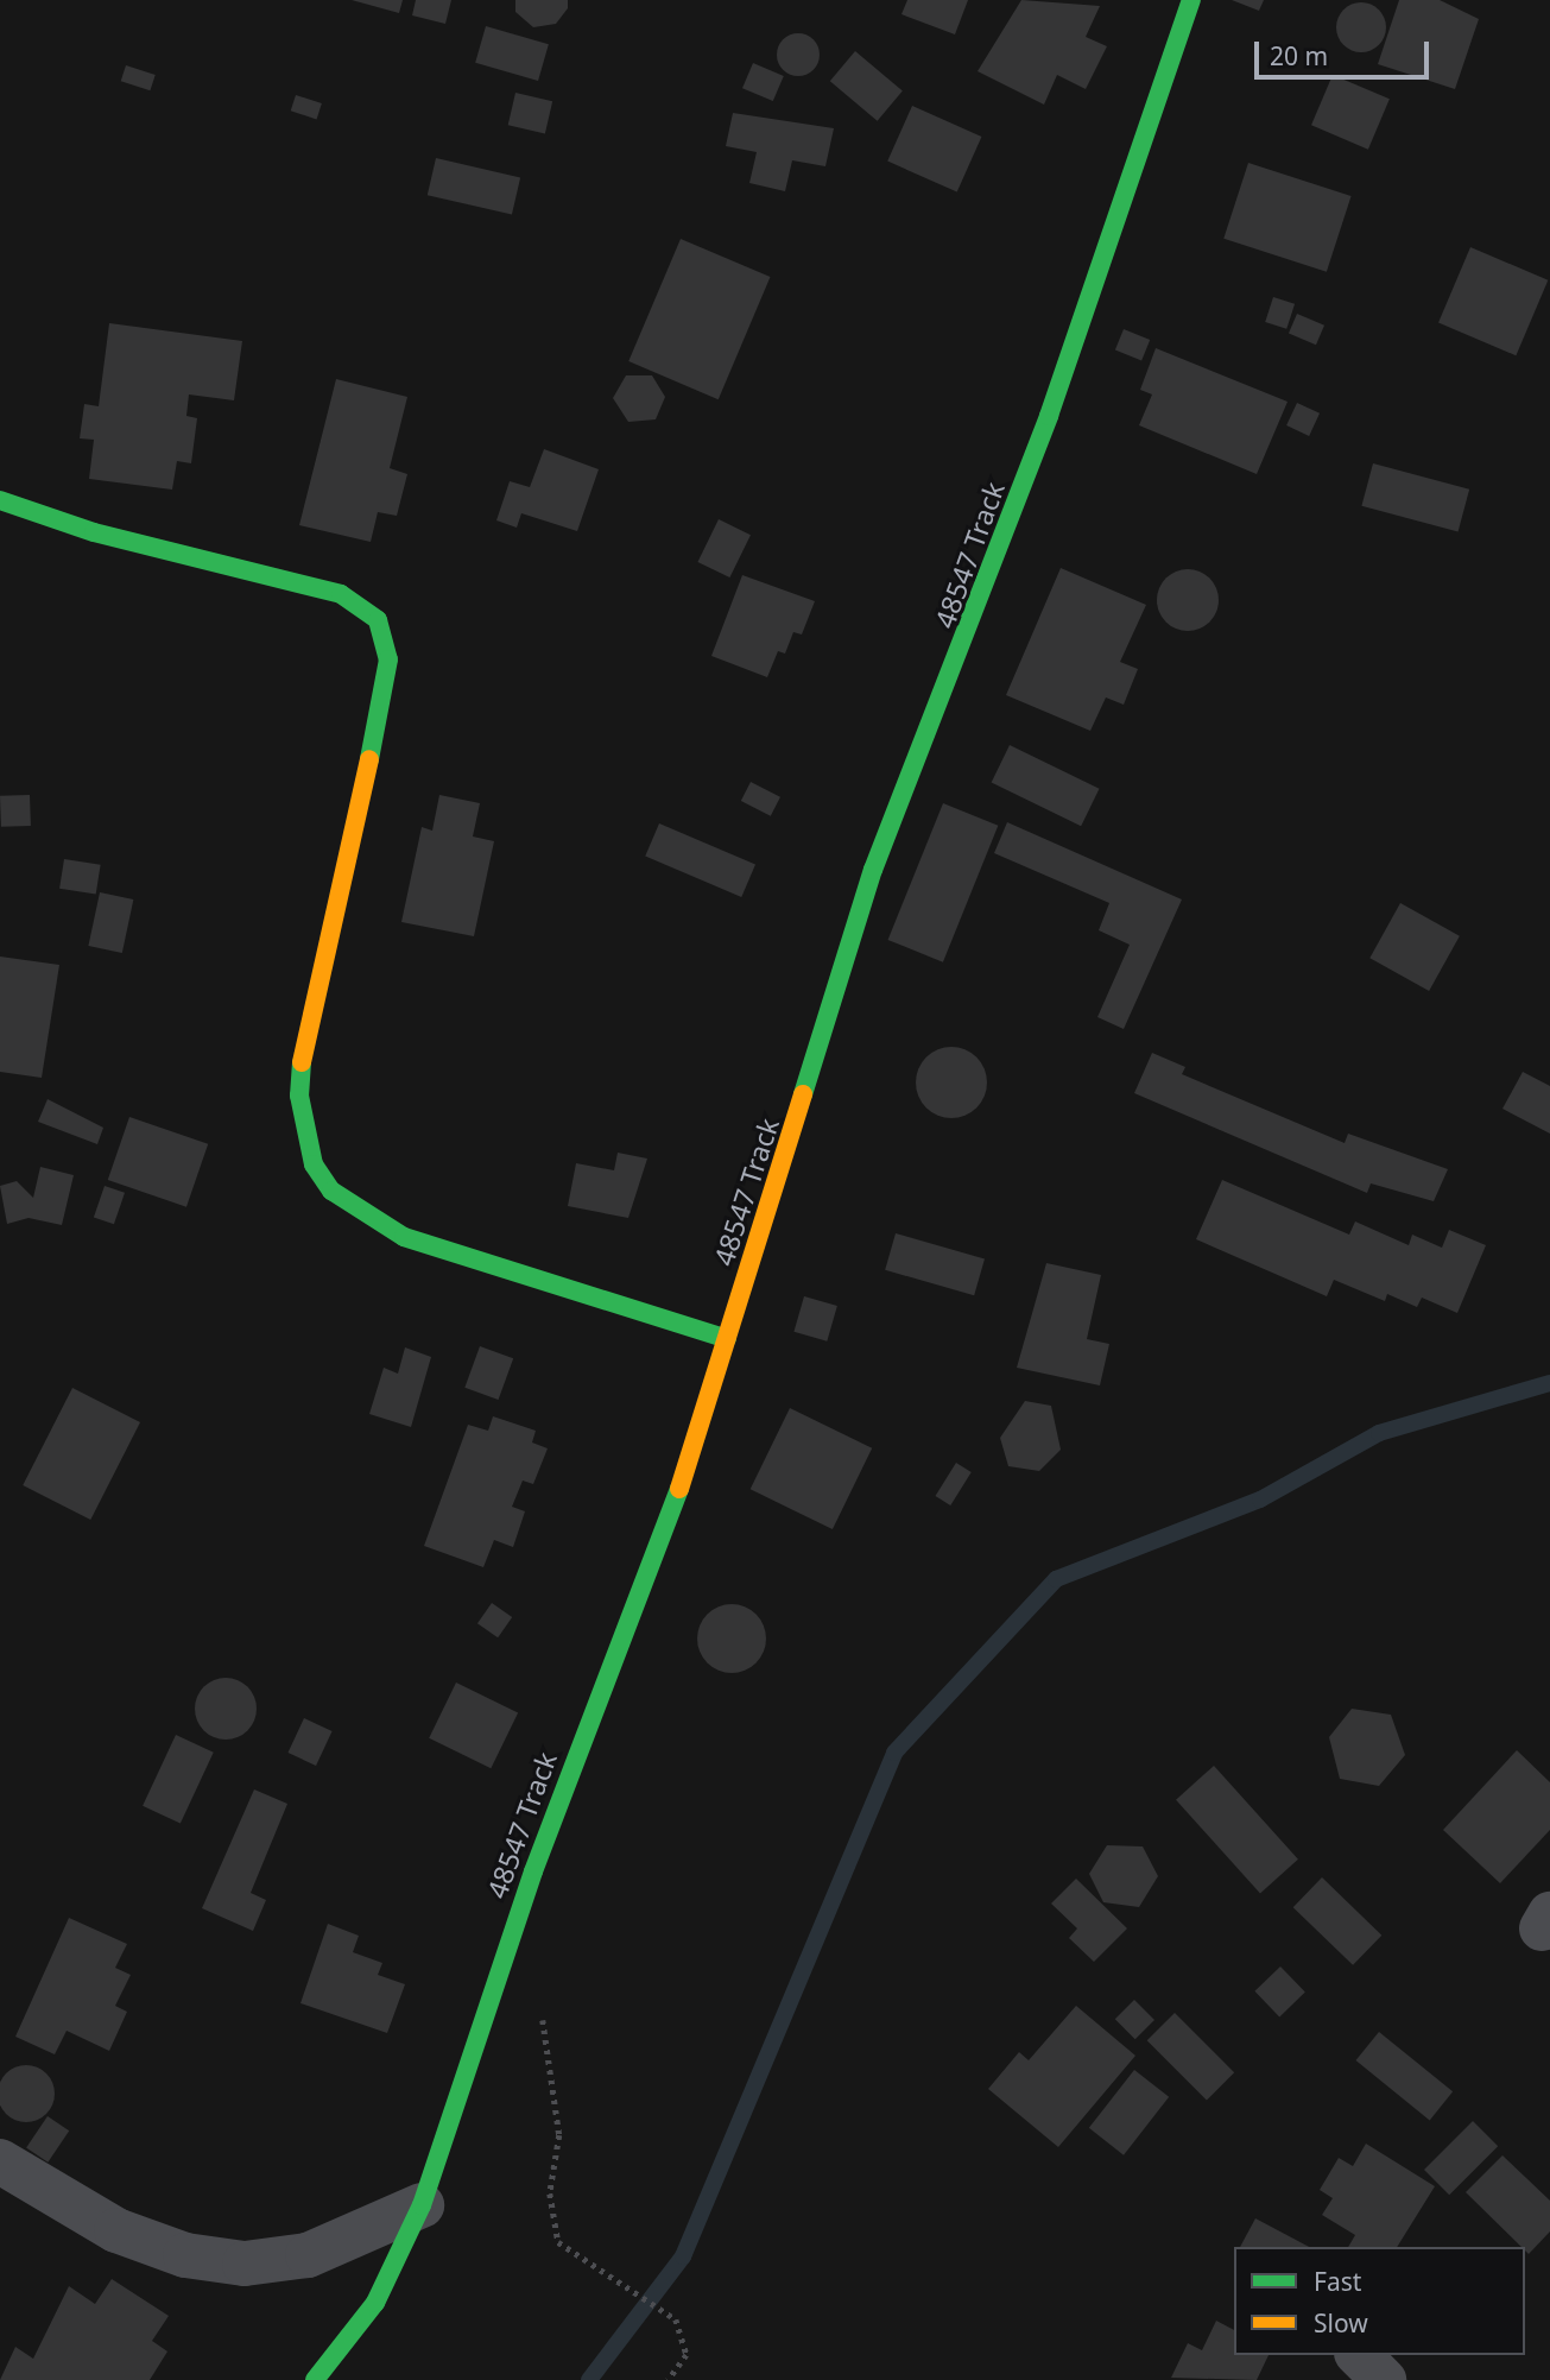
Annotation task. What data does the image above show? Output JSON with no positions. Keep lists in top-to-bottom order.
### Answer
{
  "streets": {
    "street": ["48547 Track"]
  },
  "legend": ["Fast", "Slow"],
  "scale_bar": "20 m"
}
